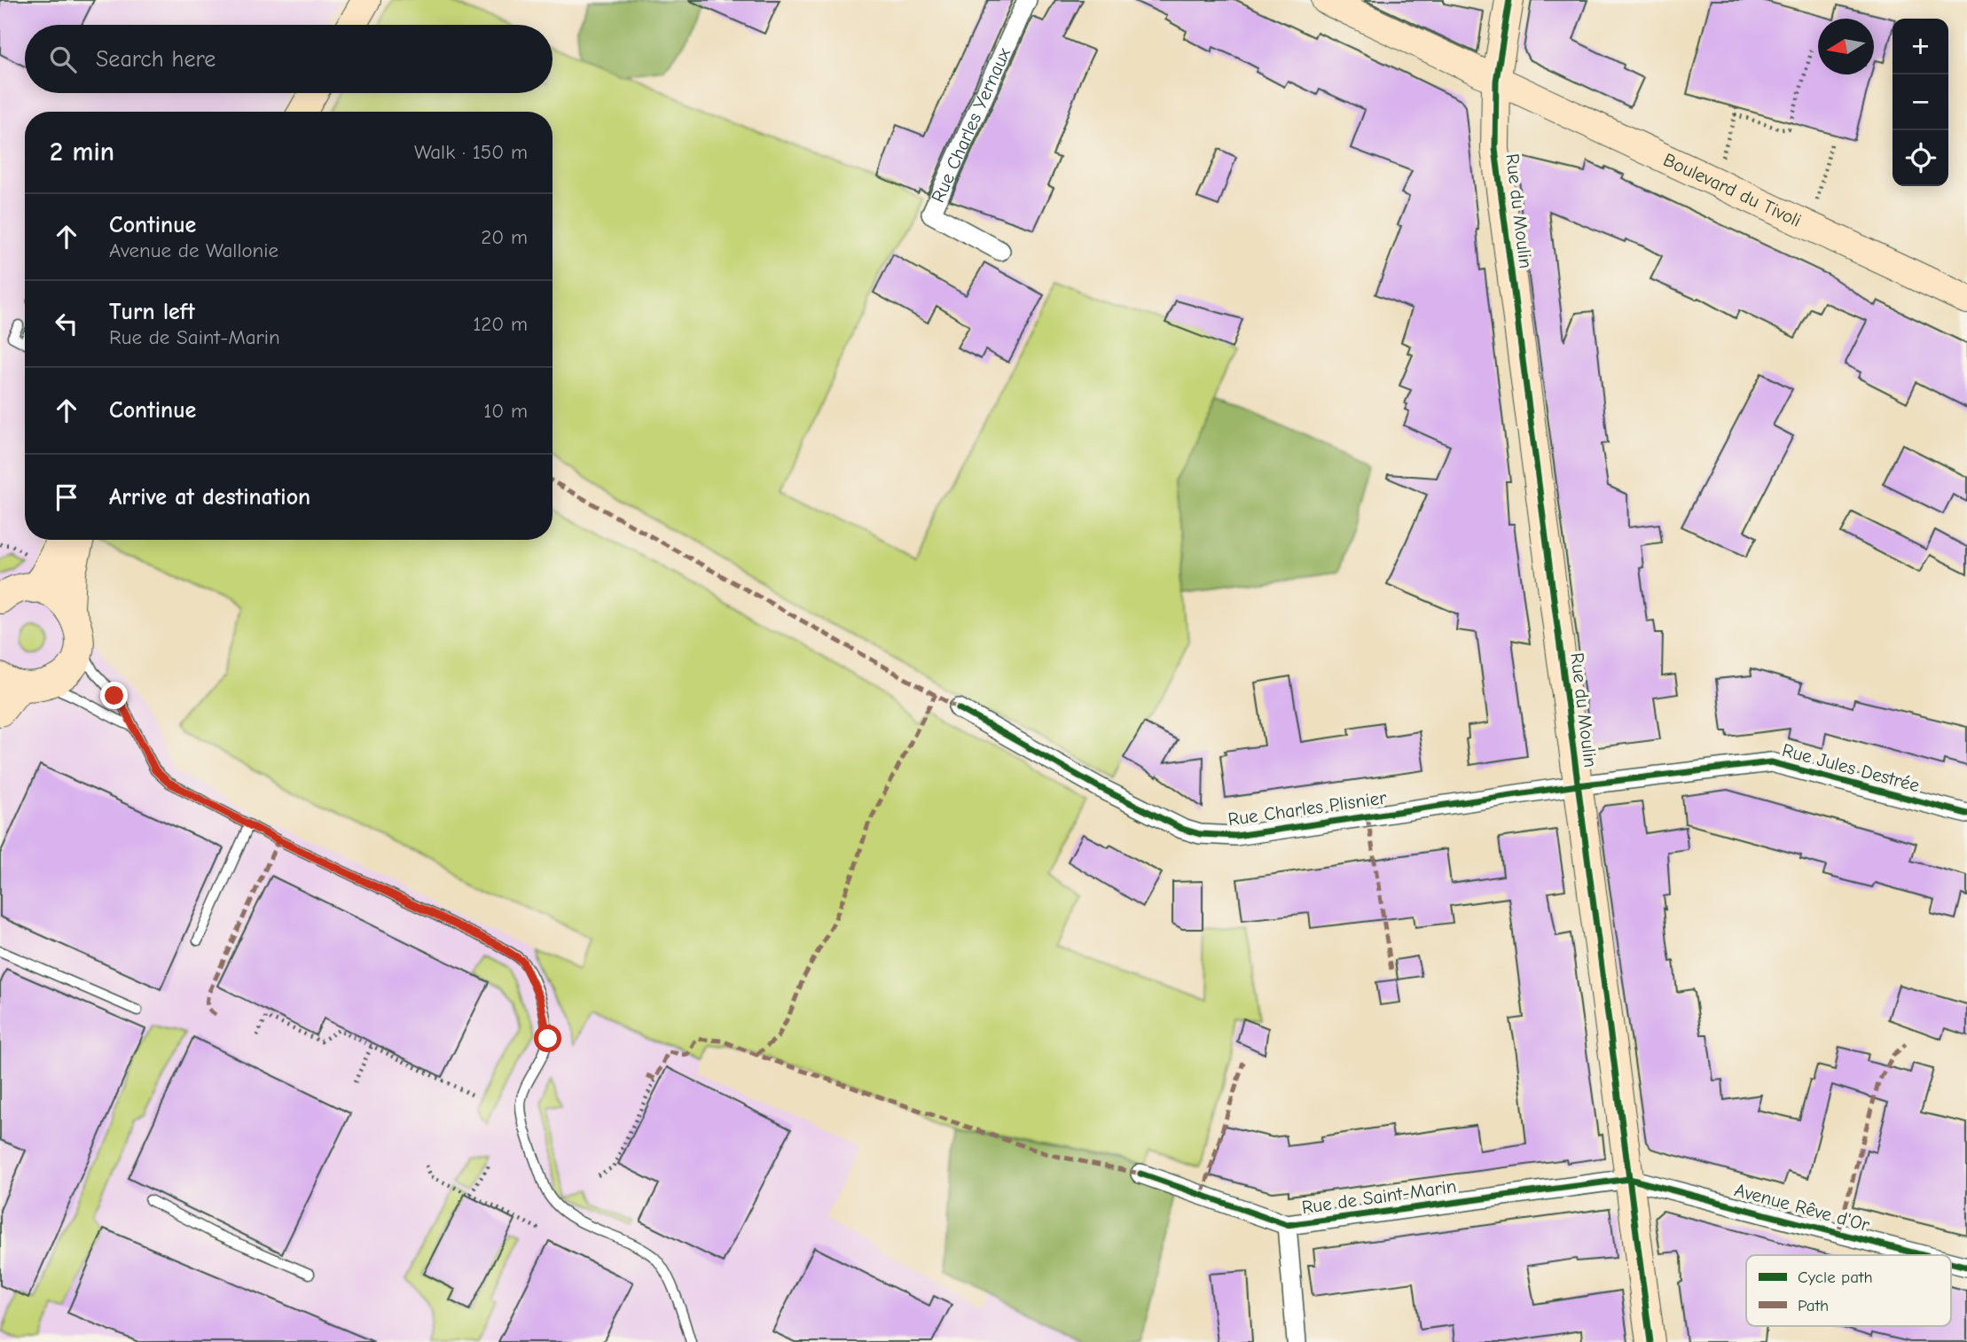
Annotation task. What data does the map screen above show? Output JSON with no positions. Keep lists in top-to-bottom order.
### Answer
{
  "streets": {
    "street": [
      "Rue Charles Yernaux",
      "Boulevard du Tivoli",
      "Rue du Moulin",
      "Rue Jules Destrée",
      "Rue Charles Plisnier",
      "Rue de Saint-Marin",
      "Avenue Rêve d'Or"
    ]
  },
  "crossings": [
    ["Boulevard du Tivoli", "Rue du Moulin"],
    ["Rue du Moulin", "Rue Jules Destrée"],
    ["Rue du Moulin", "Rue Charles Plisnier"],
    ["Rue du Moulin", "Rue de Saint-Marin"],
    ["Rue du Moulin", "Avenue Rêve d'Or"],
    ["Rue Jules Destrée", "Rue Charles Plisnier"],
    ["Rue de Saint-Marin", "Avenue Rêve d'Or"]
  ],
  "legend": ["Cycle path", "Path"],
  "north": "left",
  "page": {
    "map_buttons": ["+", "−"],
    "search": "Search here",
    "heading": ["2 min", "Walk · 150 m"],
    "list": [
      ["Continue", "Avenue de Wallonie", "20 m"],
      ["Turn left", "Rue de Saint-Marin", "120 m"],
      ["Continue", "10 m"],
      "Arrive at destination"
    ]
  }
}
